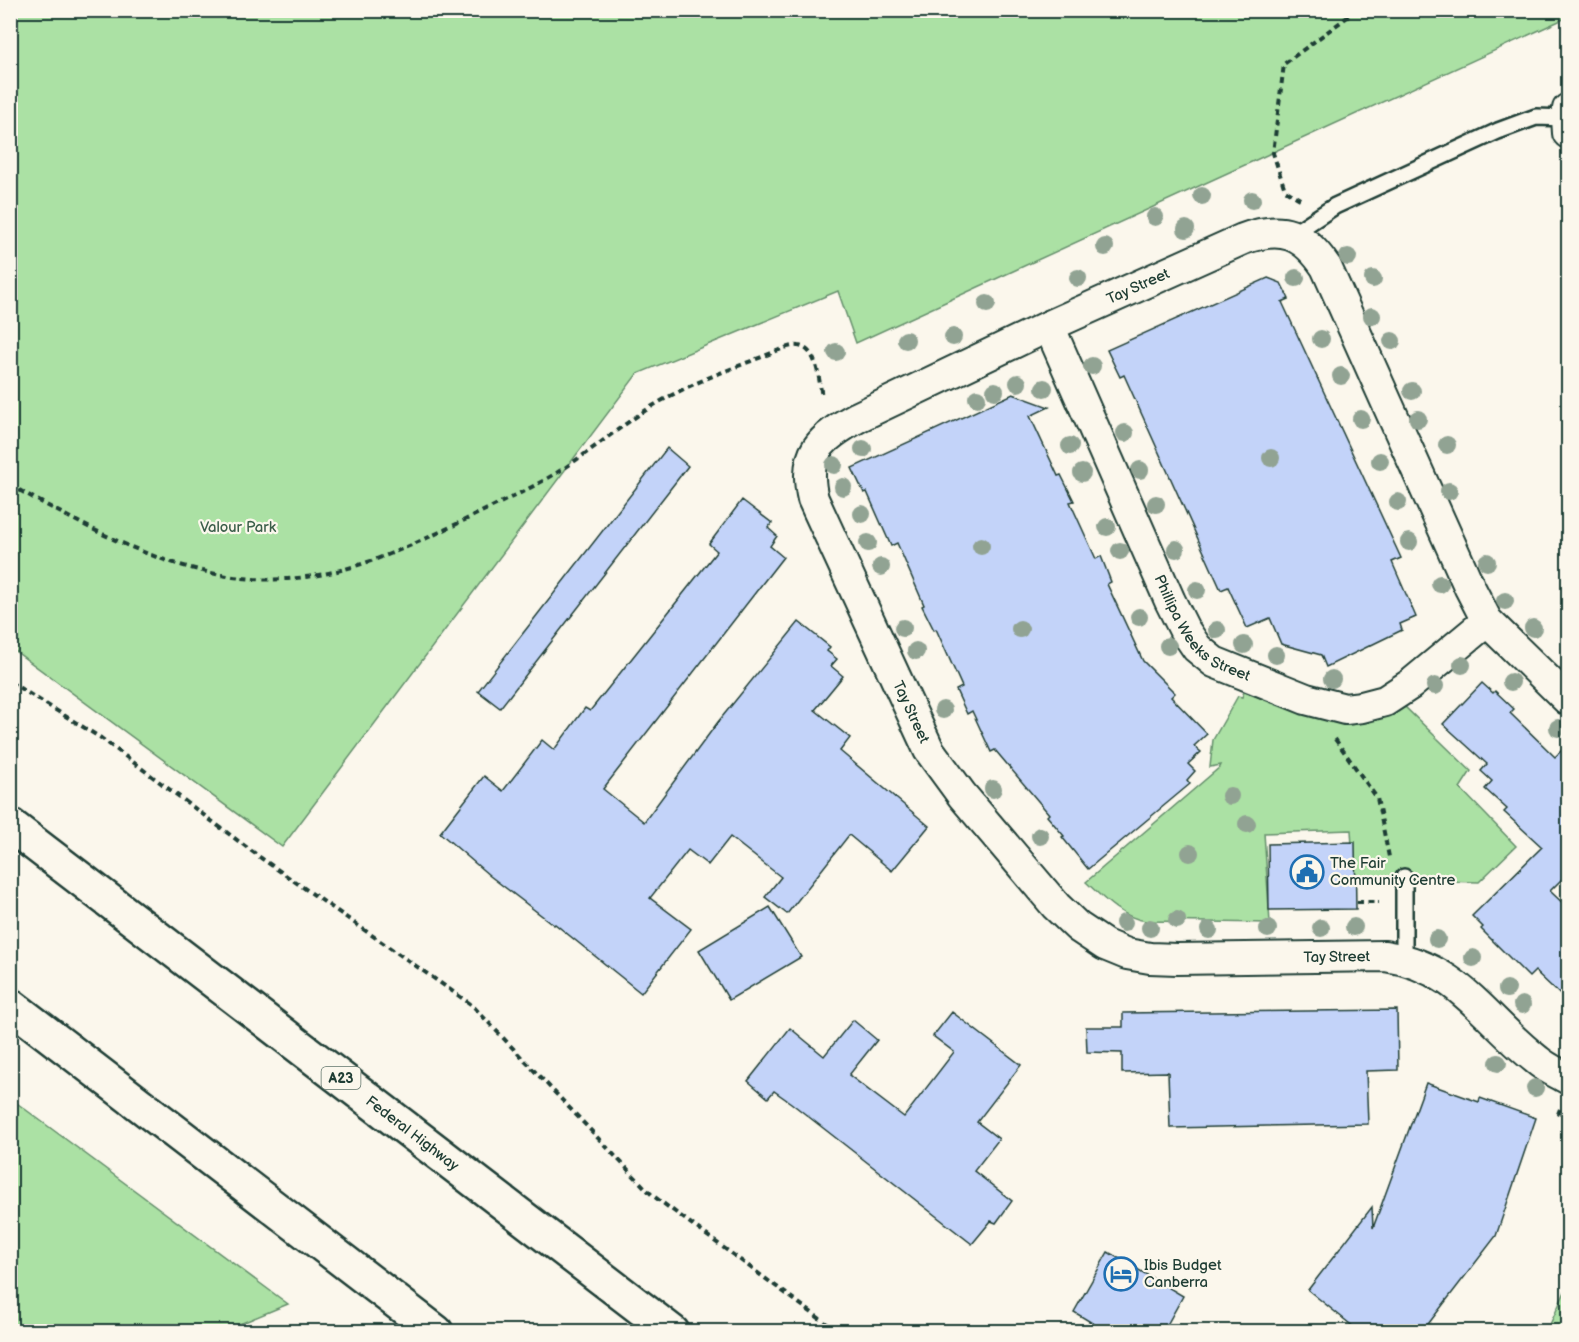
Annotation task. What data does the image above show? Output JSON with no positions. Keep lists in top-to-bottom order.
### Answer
{
  "streets": {
    "highway": ["A23", "Federal Highway"],
    "street": ["Tay Street", "Phillipa Weeks Street"]
  },
  "crossings": [
    ["Tay Street", "Phillipa Weeks Street"]
  ],
  "parks": ["Valour Park"],
  "places": {
    "public building": ["The Fair Community Centre"],
    "hotel": ["Ibis Budget Canberra"]
  }
}
